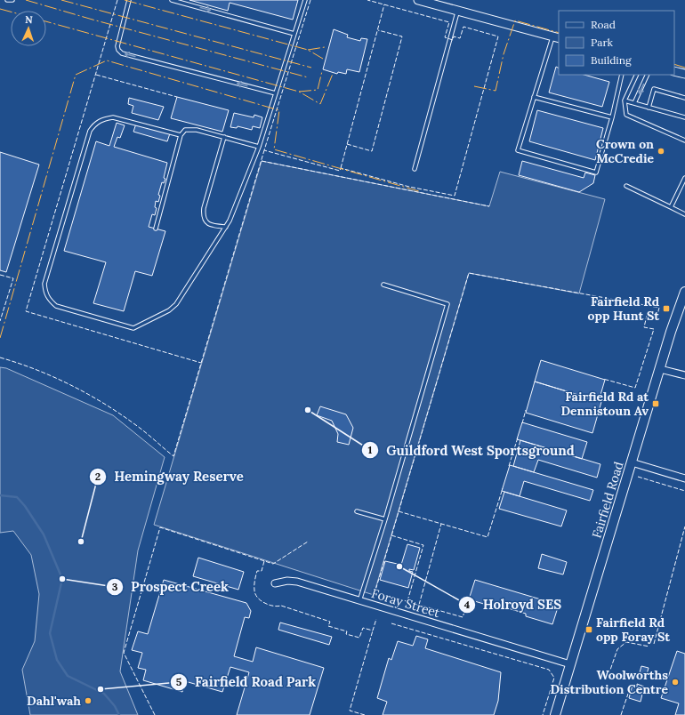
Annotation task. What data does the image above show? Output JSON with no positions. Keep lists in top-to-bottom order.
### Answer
{
  "streets": {
    "main road": ["Fairfield Road"],
    "street": ["Foray Street"]
  },
  "crossings": [
    ["Fairfield Road", "Foray Street"]
  ],
  "places": {
    "other": [
      "Crown on McCredie",
      "Guildford West Sportsground",
      "Hemingway Reserve",
      "Holroyd SES",
      "Prospect Creek",
      "Woolworths Distribution Centre",
      "Fairfield Road Park",
      "Dahl'wah"
    ],
    "transit": ["Fairfield Rd opp Hunt St", "Fairfield Rd at Dennistoun Av", "Fairfield Rd opp Foray St"]
  },
  "legend": ["Road", "Park", "Building"],
  "north": "top"
}
